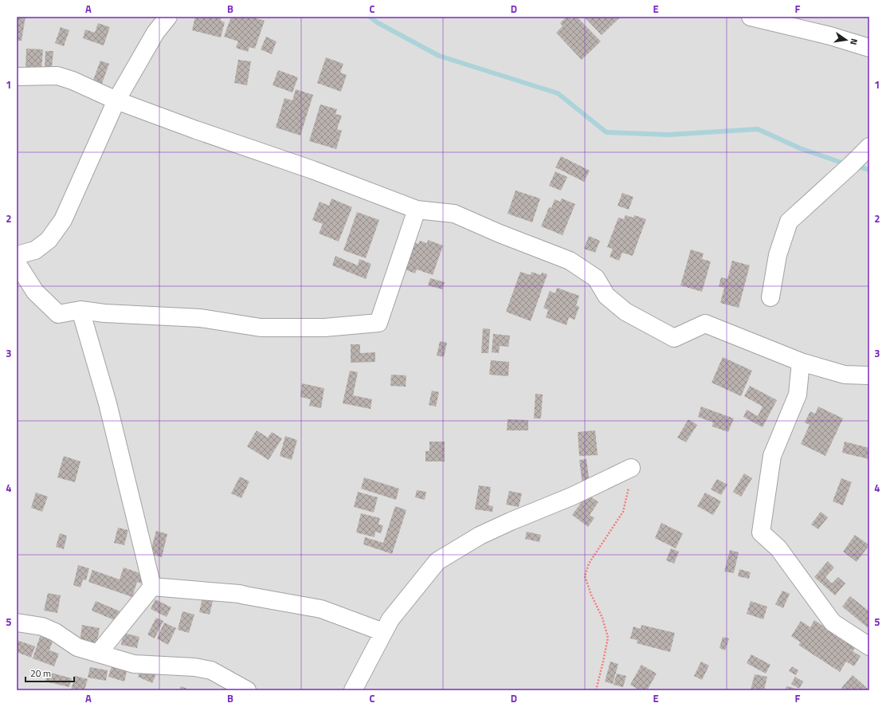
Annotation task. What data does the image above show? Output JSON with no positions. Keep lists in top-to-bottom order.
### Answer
{
  "scale_bar": "20 m",
  "north": "right",
  "grid": {
    "columns": [
      "A",
      "B",
      "C",
      "D",
      "E",
      "F"
    ],
    "rows": [
      "1",
      "2",
      "3",
      "4",
      "5"
    ]
  }
}
